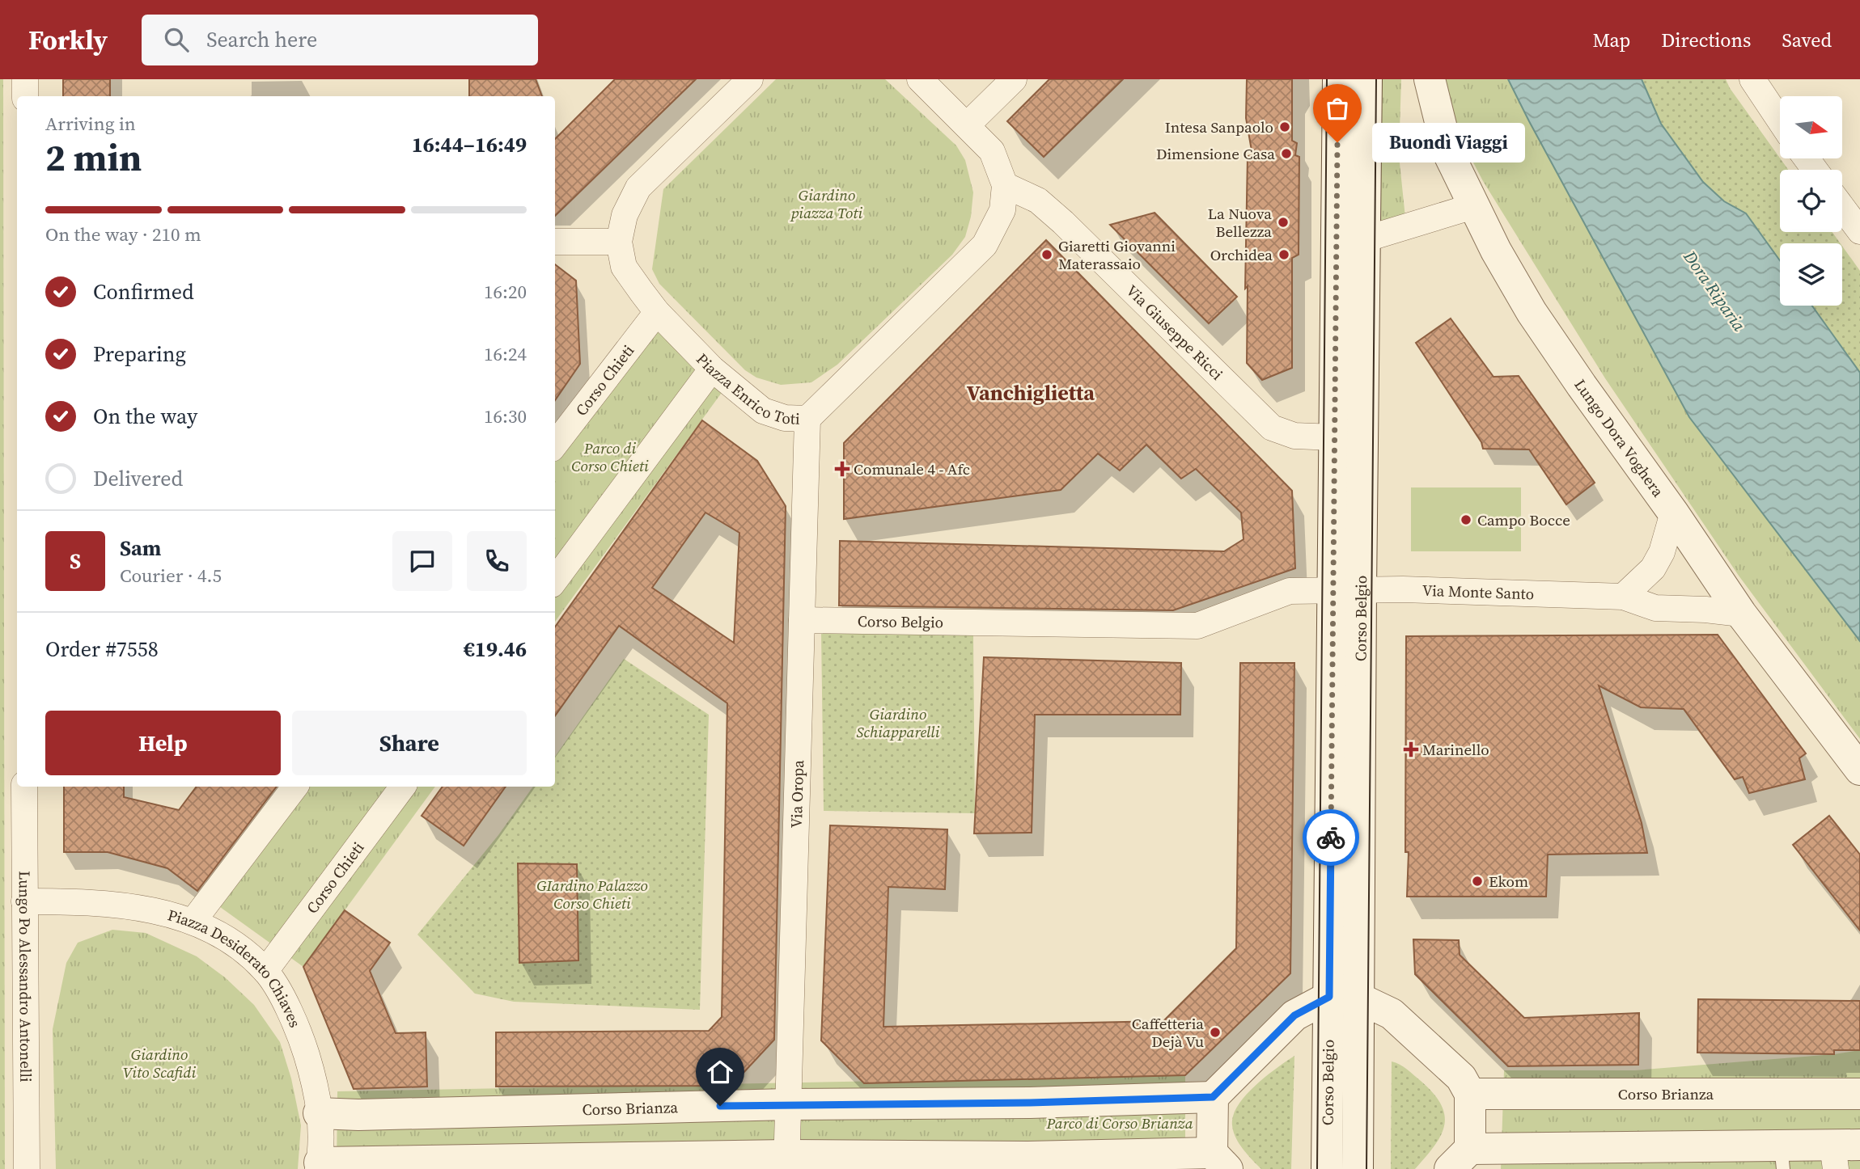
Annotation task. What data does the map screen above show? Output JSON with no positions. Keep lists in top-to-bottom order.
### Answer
{
  "streets": {
    "street": [
      "Via Giuseppe Ricci",
      "Corso Chieti",
      "Piazza Enrico Toti",
      "Lungo Dora Voghera",
      "Via Monte Santo",
      "Corso Belgio",
      "Via Oropa",
      "Piazza Desiderato Chiaves",
      "Lungo Po Alessandro Antonelli",
      "Corso Brianza"
    ]
  },
  "crossings": [
    ["Via Giuseppe Ricci", "Piazza Enrico Toti"],
    ["Via Giuseppe Ricci", "Corso Belgio"],
    ["Corso Chieti", "Piazza Enrico Toti"],
    ["Corso Chieti", "Piazza Desiderato Chiaves"],
    ["Piazza Enrico Toti", "Via Oropa"],
    ["Lungo Dora Voghera", "Via Monte Santo"],
    ["Via Monte Santo", "Corso Belgio"],
    ["Corso Belgio", "Via Oropa"],
    ["Via Oropa", "Corso Brianza"],
    ["Piazza Desiderato Chiaves", "Lungo Po Alessandro Antonelli"],
    ["Piazza Desiderato Chiaves", "Corso Brianza"]
  ],
  "districts": ["Vanchiglietta"],
  "water": ["Dora Riparia"],
  "parks": [
    "Giardino piazza Toti",
    "Parco di Corso Chieti",
    "Giardino Schiapparelli",
    "GIardino Palazzo Corso Chieti",
    "Giardino Vito Scafidi",
    "Parco di Corso Brianza"
  ],
  "places": {
    "other": [
      "Intesa Sanpaolo",
      "Buondì Viaggi",
      "Dimensione Casa",
      "La Nuova Bellezza",
      "Giaretti Giovanni Materassaio",
      "Orchidea",
      "Campo Bocce",
      "Ekom",
      "Caffetteria Dejà Vu"
    ],
    "health": ["Comunale 4 - Afc", "Marinello"]
  },
  "north": "right",
  "page": {
    "header": "Forkly",
    "search": "Search here",
    "nav": ["Map", "Directions", "Saved"],
    "heading": ["2 min", "Arriving in", "16:44–16:49"],
    "panel": [
      "Sam",
      "Courier · 4.5",
      "Order #7558",
      "€19.46"
    ],
    "bubble": "Buondì Viaggi",
    "bar": "On the way · 210 m",
    "list": [
      ["Confirmed", "16:20"],
      ["Preparing", "16:24"],
      ["On the way", "16:30"],
      "Delivered"
    ],
    "round": "S",
    "buttons": ["Help", "Share"]
  }
}
